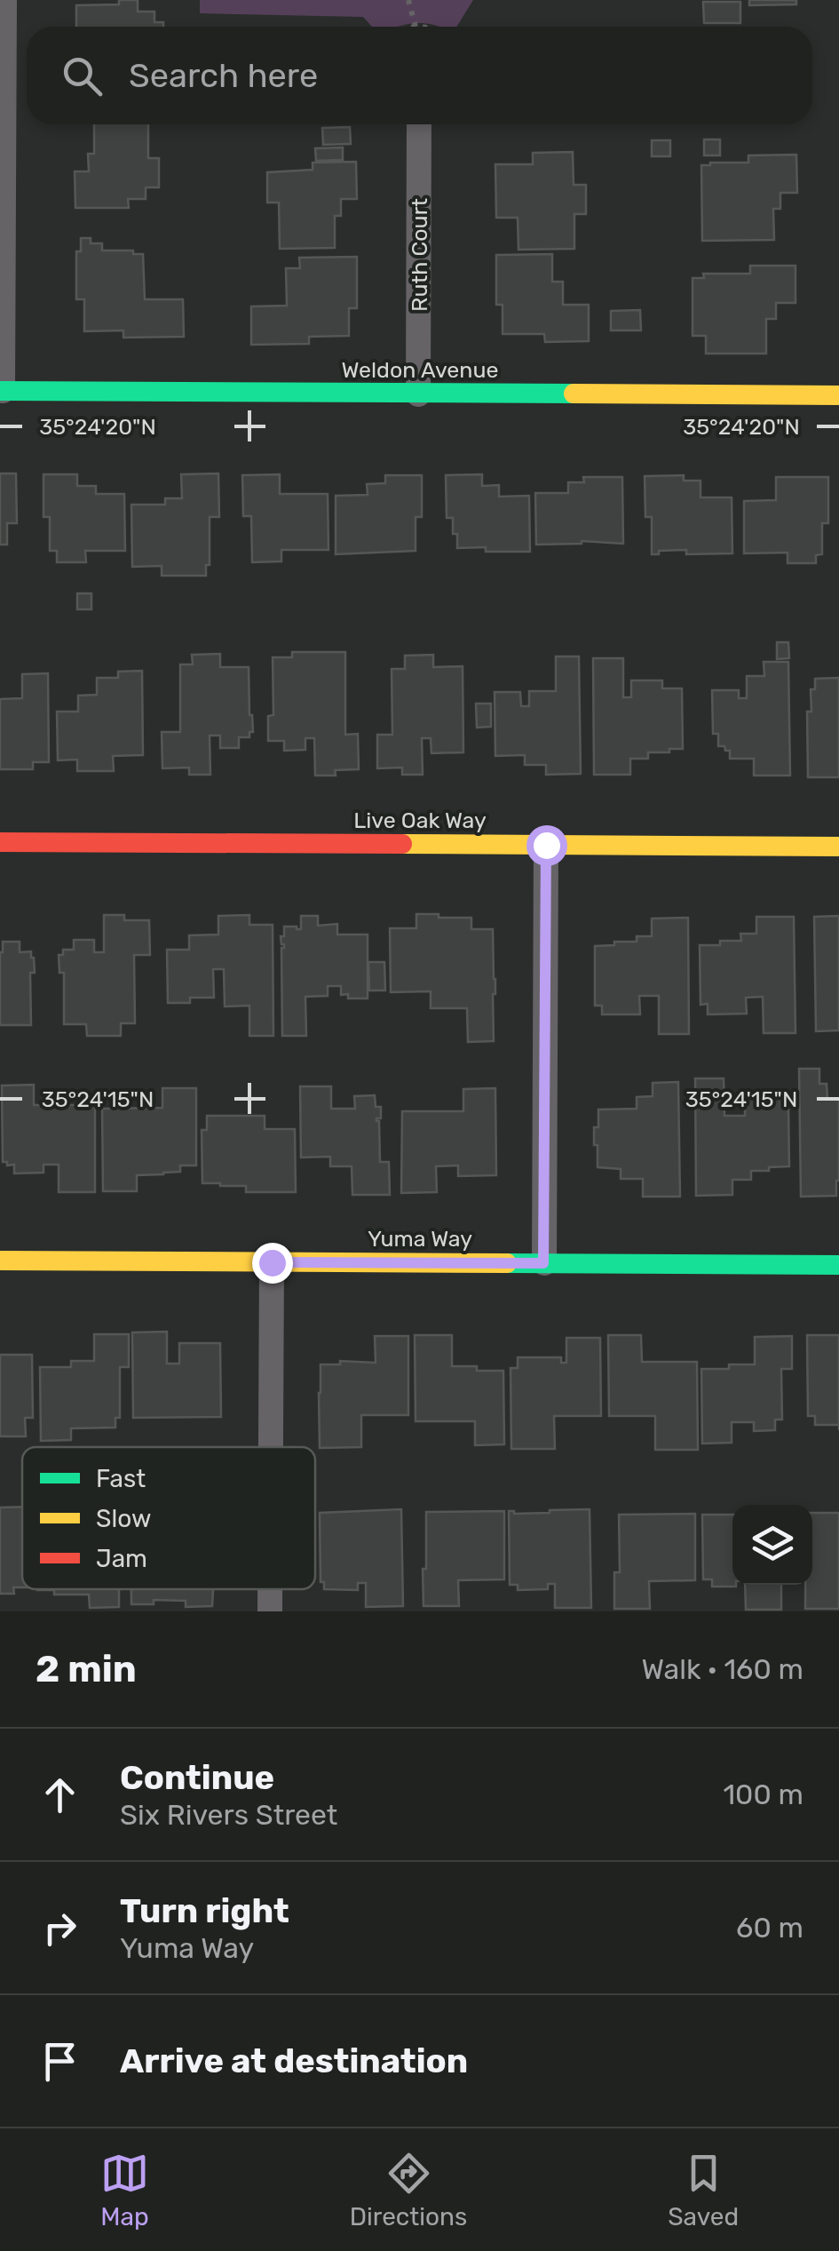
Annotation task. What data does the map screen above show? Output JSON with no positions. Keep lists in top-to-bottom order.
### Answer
{
  "streets": {
    "street": [
      "Ruth Court",
      "Weldon Avenue",
      "Live Oak Way",
      "Yuma Way"
    ]
  },
  "crossings": [
    ["Ruth Court", "Weldon Avenue"]
  ],
  "legend": ["Fast", "Slow", "Jam"],
  "page": {
    "search": "Search here",
    "heading": ["2 min", "Walk · 160 m"],
    "list": [
      ["Continue", "Six Rivers Street", "100 m"],
      ["Turn right", "Yuma Way", "60 m"],
      "Arrive at destination"
    ],
    "nav": ["Map", "Directions", "Saved"]
  },
  "coordinates": ["35°24'20\"N", "35°24'15\"N"]
}
